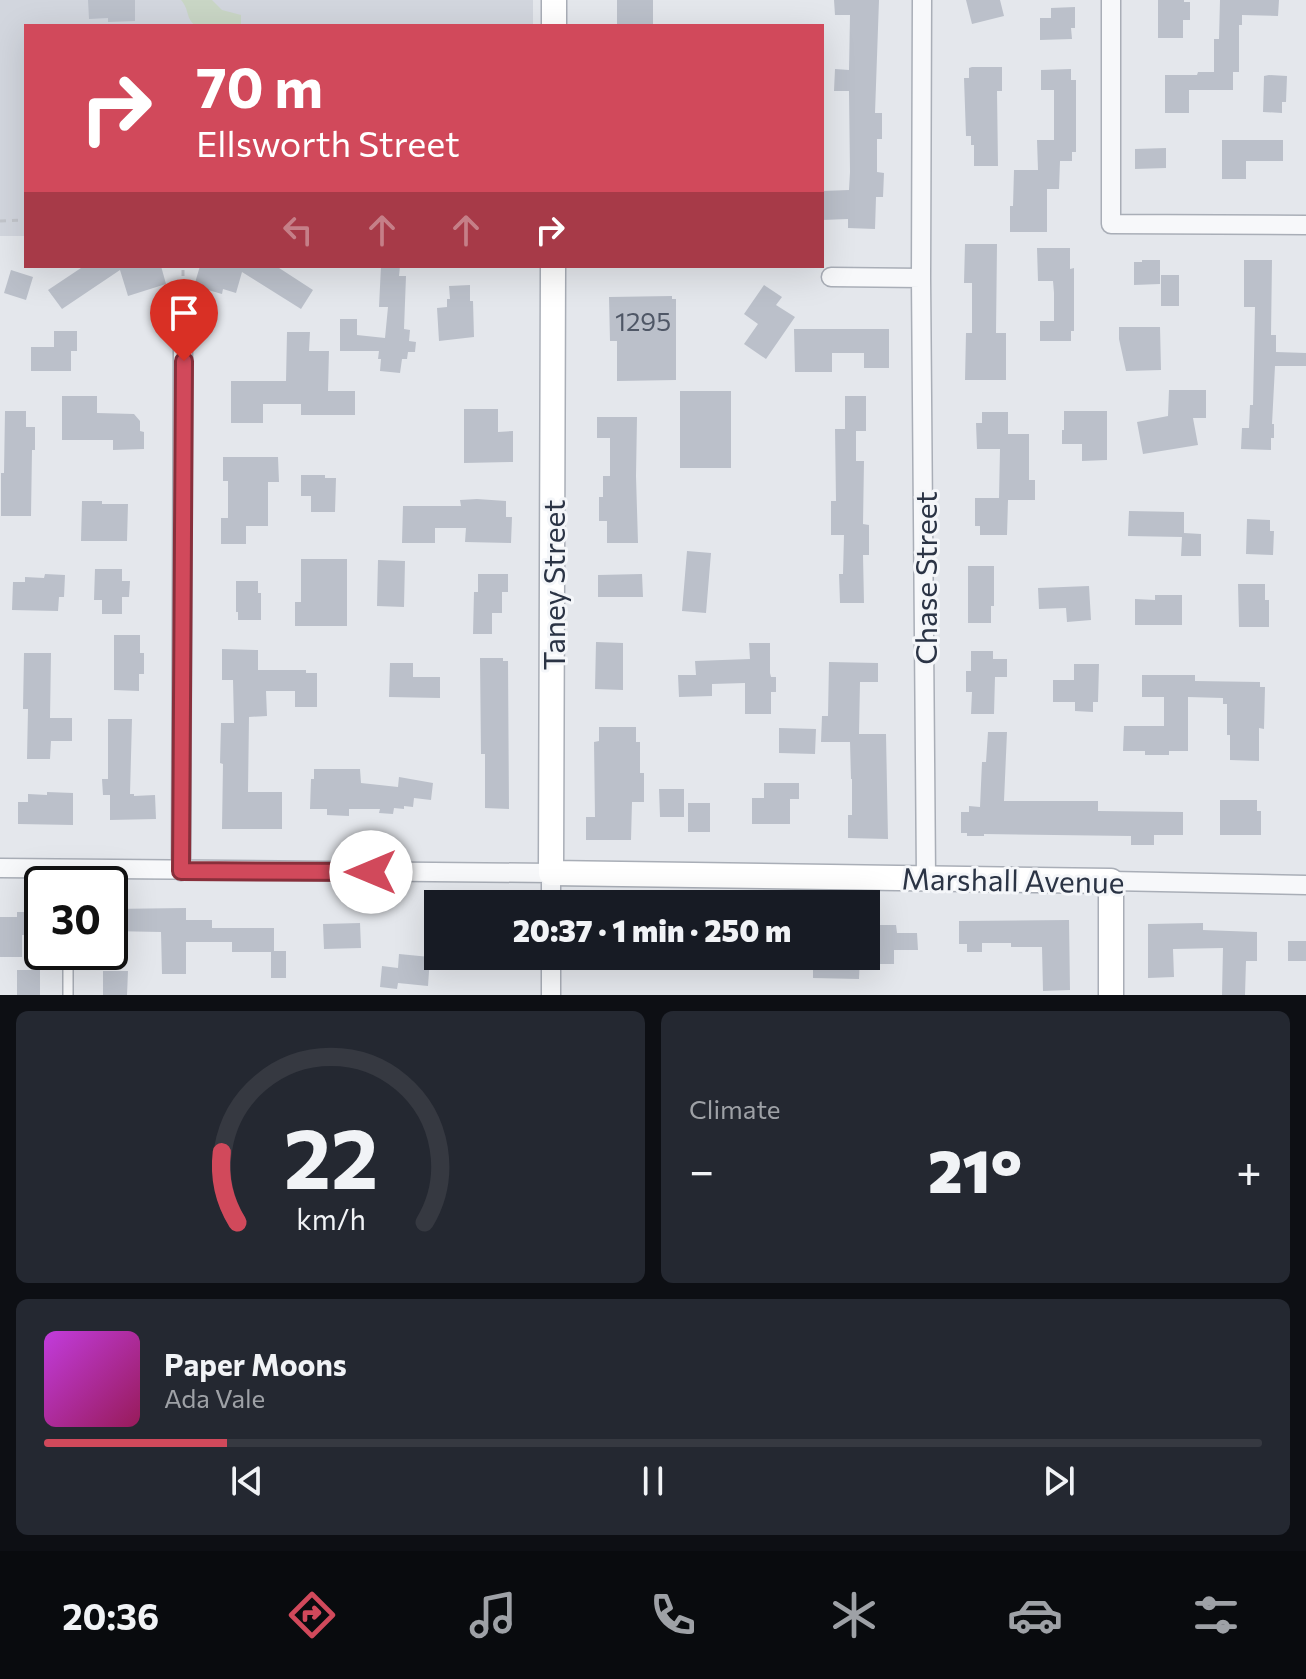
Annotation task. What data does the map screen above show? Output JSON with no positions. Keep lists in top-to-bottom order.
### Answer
{
  "streets": {
    "street": ["Chase Street", "Taney Street", "Marshall Avenue"]
  },
  "crossings": [
    ["Chase Street", "Marshall Avenue"],
    ["Taney Street", "Marshall Avenue"]
  ],
  "house_numbers": ["1295"],
  "page": {
    "turn": ["70 m", "Ellsworth Street"],
    "limit": "30",
    "trip": "20:37 · 1 min · 250 m",
    "tile": "Climate",
    "heat": ["−", "21°", "+"],
    "song": ["Paper Moons", "Ada Vale"],
    "tabs": "20:36",
    "gauge": ["22", "km/h"]
  }
}
